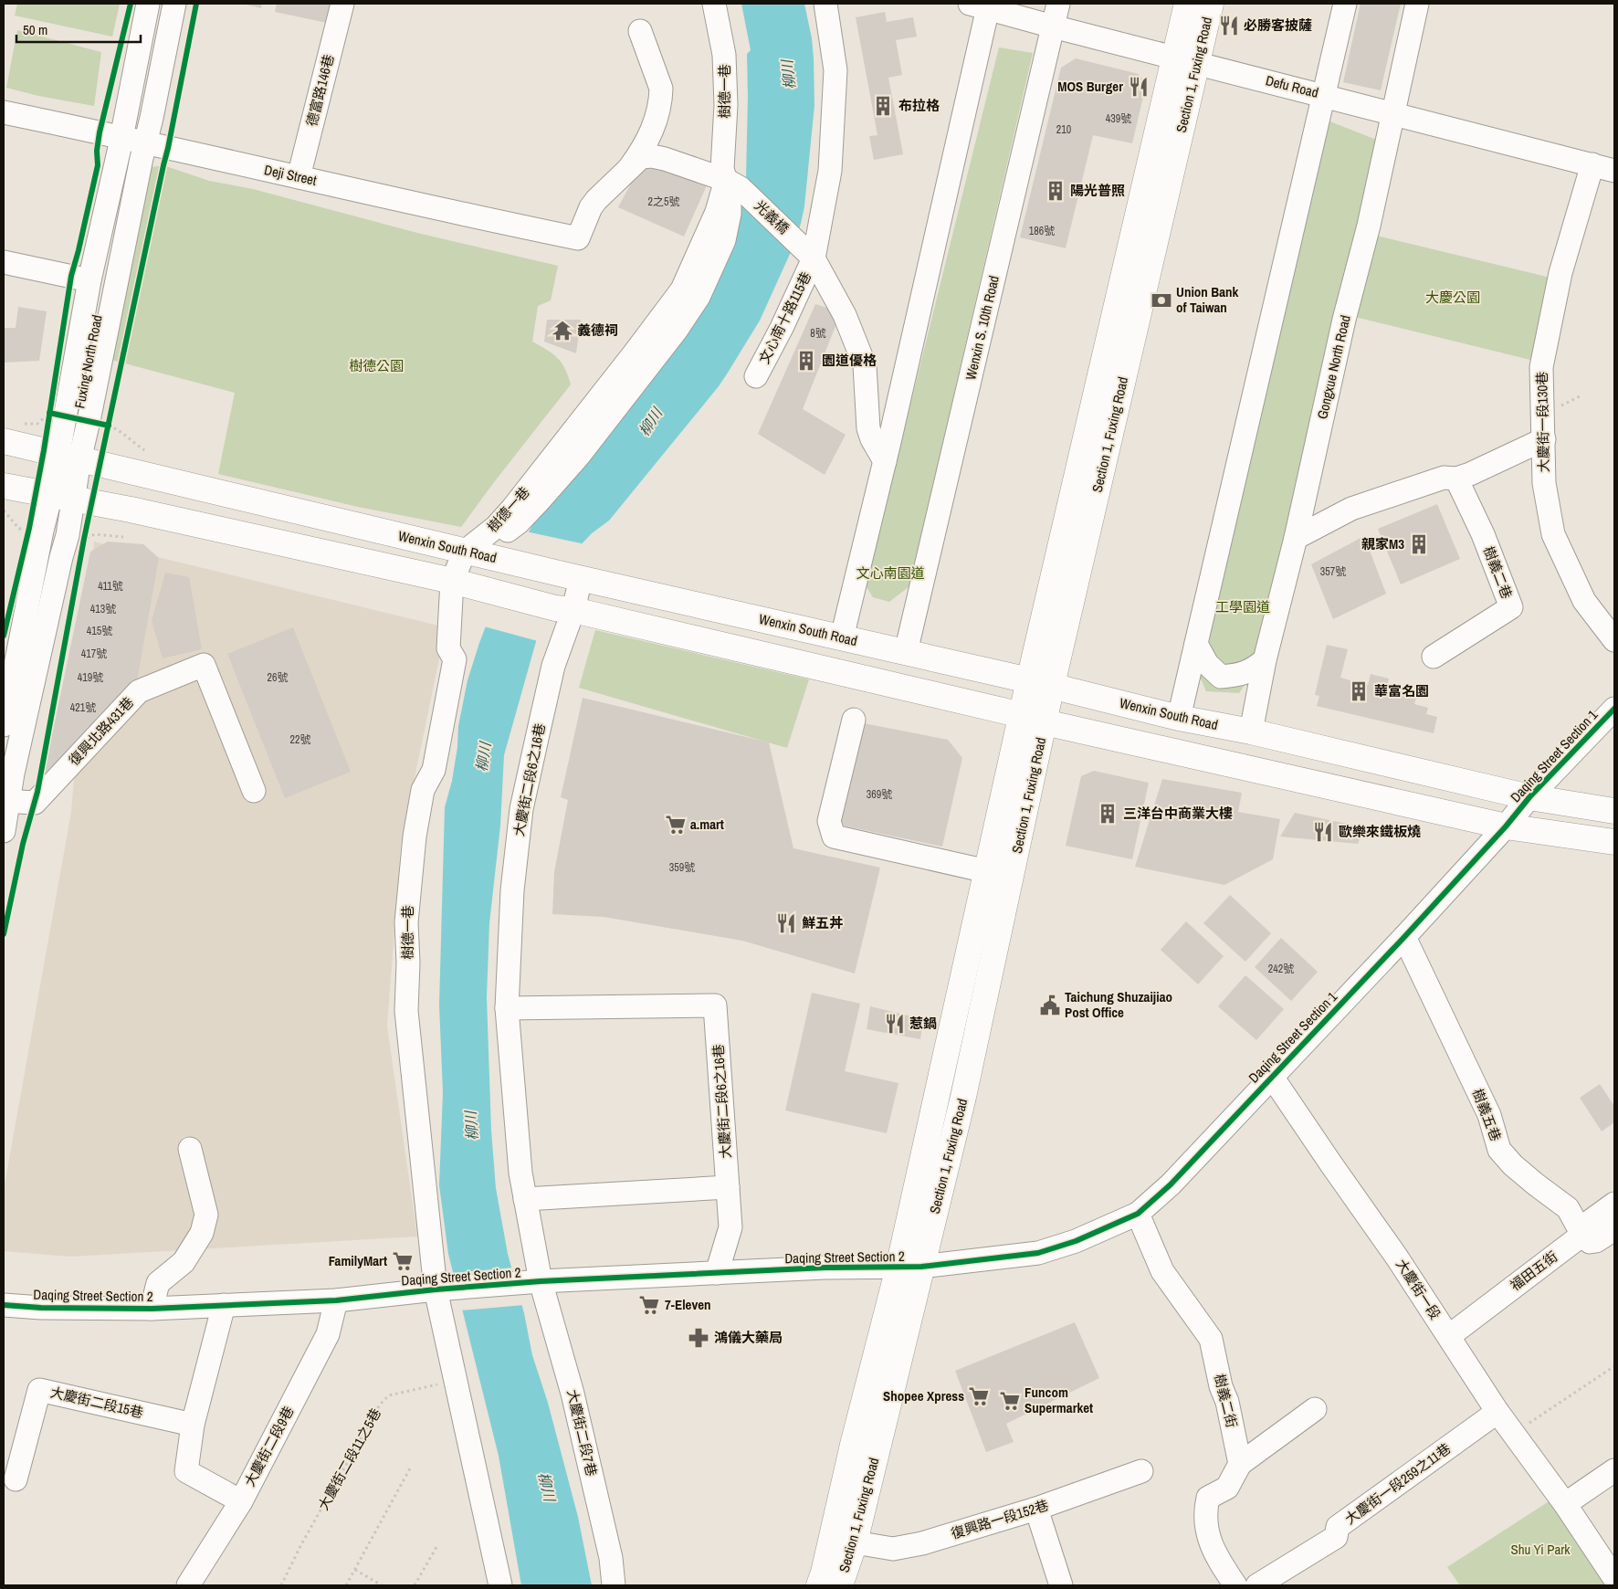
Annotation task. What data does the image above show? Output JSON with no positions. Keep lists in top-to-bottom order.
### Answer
{
  "streets": {
    "main road": ["Section 1, Fuxing Road", "Wenxin South Road"],
    "street": [
      "Defu Road",
      "德富路146巷",
      "樹德一巷",
      "Deji Street",
      "光義橋",
      "文心南十路115巷",
      "Wenxin S. 10th Road",
      "Fuxing North Road",
      "Gongxue North Road",
      "大慶街一段130巷",
      "樹義二巷",
      "復興北路431巷",
      "Daqing Street Section 1",
      "大慶街二段6之16巷",
      "樹義五巷",
      "Daqing Street Section 2",
      "福田五街",
      "大慶街一段",
      "樹義二街",
      "大慶街二段15巷",
      "大慶街二段7巷",
      "大慶街二段9巷",
      "大慶街一段259之11巷",
      "復興路一段152巷"
    ],
    "path": ["大慶街二段11之5巷"]
  },
  "crossings": [
    ["Section 1, Fuxing Road", "Defu Road"],
    ["Section 1, Fuxing Road", "Wenxin South Road"],
    ["Section 1, Fuxing Road", "Daqing Street Section 1"],
    ["Section 1, Fuxing Road", "Daqing Street Section 2"],
    ["Section 1, Fuxing Road", "復興路一段152巷"],
    ["Defu Road", "Wenxin S. 10th Road"],
    ["Defu Road", "Gongxue North Road"],
    ["Defu Road", "大慶街一段130巷"],
    ["德富路146巷", "Deji Street"],
    ["樹德一巷", "光義橋"],
    ["樹德一巷", "Wenxin South Road"],
    ["樹德一巷", "Daqing Street Section 2"],
    ["Deji Street", "Fuxing North Road"],
    ["光義橋", "文心南十路115巷"],
    ["Wenxin S. 10th Road", "Wenxin South Road"],
    ["Fuxing North Road", "Wenxin South Road"],
    ["Fuxing North Road", "復興北路431巷"],
    ["Gongxue North Road", "Wenxin South Road"],
    ["Wenxin South Road", "Daqing Street Section 1"],
    ["Wenxin South Road", "大慶街二段6之16巷"],
    ["Daqing Street Section 1", "樹義五巷"],
    ["Daqing Street Section 1", "Daqing Street Section 2"],
    ["Daqing Street Section 1", "大慶街一段"],
    ["Daqing Street Section 1", "樹義二街"],
    ["大慶街二段6之16巷", "Daqing Street Section 2"],
    ["大慶街二段6之16巷", "大慶街二段7巷"],
    ["樹義五巷", "福田五街"],
    ["Daqing Street Section 2", "大慶街二段7巷"],
    ["Daqing Street Section 2", "大慶街二段9巷"],
    ["Daqing Street Section 2", "大慶街二段11之5巷"],
    ["福田五街", "大慶街一段"],
    ["大慶街一段", "大慶街一段259之11巷"]
  ],
  "water": ["柳川"],
  "parks": [
    "大慶公園",
    "樹德公園",
    "文心南園道",
    "工學園道",
    "Shu Yi Park"
  ],
  "places": {
    "restaurant": [
      "必勝客披薩",
      "MOS Burger",
      "歐樂來鐵板燒",
      "鮮五丼",
      "惹鍋"
    ],
    "building": [
      "布拉格",
      "陽光普照",
      "園道優格",
      "親家M3",
      "華富名園",
      "三洋台中商業大樓"
    ],
    "bank": ["Union Bank of Taiwan"],
    "temple": ["義德祠"],
    "supermarket": [
      "a.mart",
      "FamilyMart",
      "7-Eleven",
      "Shopee Xpress",
      "Funcom Supermarket"
    ],
    "public building": ["Taichung Shuzaijiao Post Office"],
    "pharmacy": ["鴻儀大藥局"]
  },
  "house_numbers": [
    "439號",
    "210",
    "2之5號",
    "186號",
    "8號",
    "357號",
    "411號",
    "413號",
    "415號",
    "417號",
    "419號",
    "26號",
    "421號",
    "22號",
    "369號",
    "359號",
    "242號"
  ],
  "scale_bar": "50 m"
}
